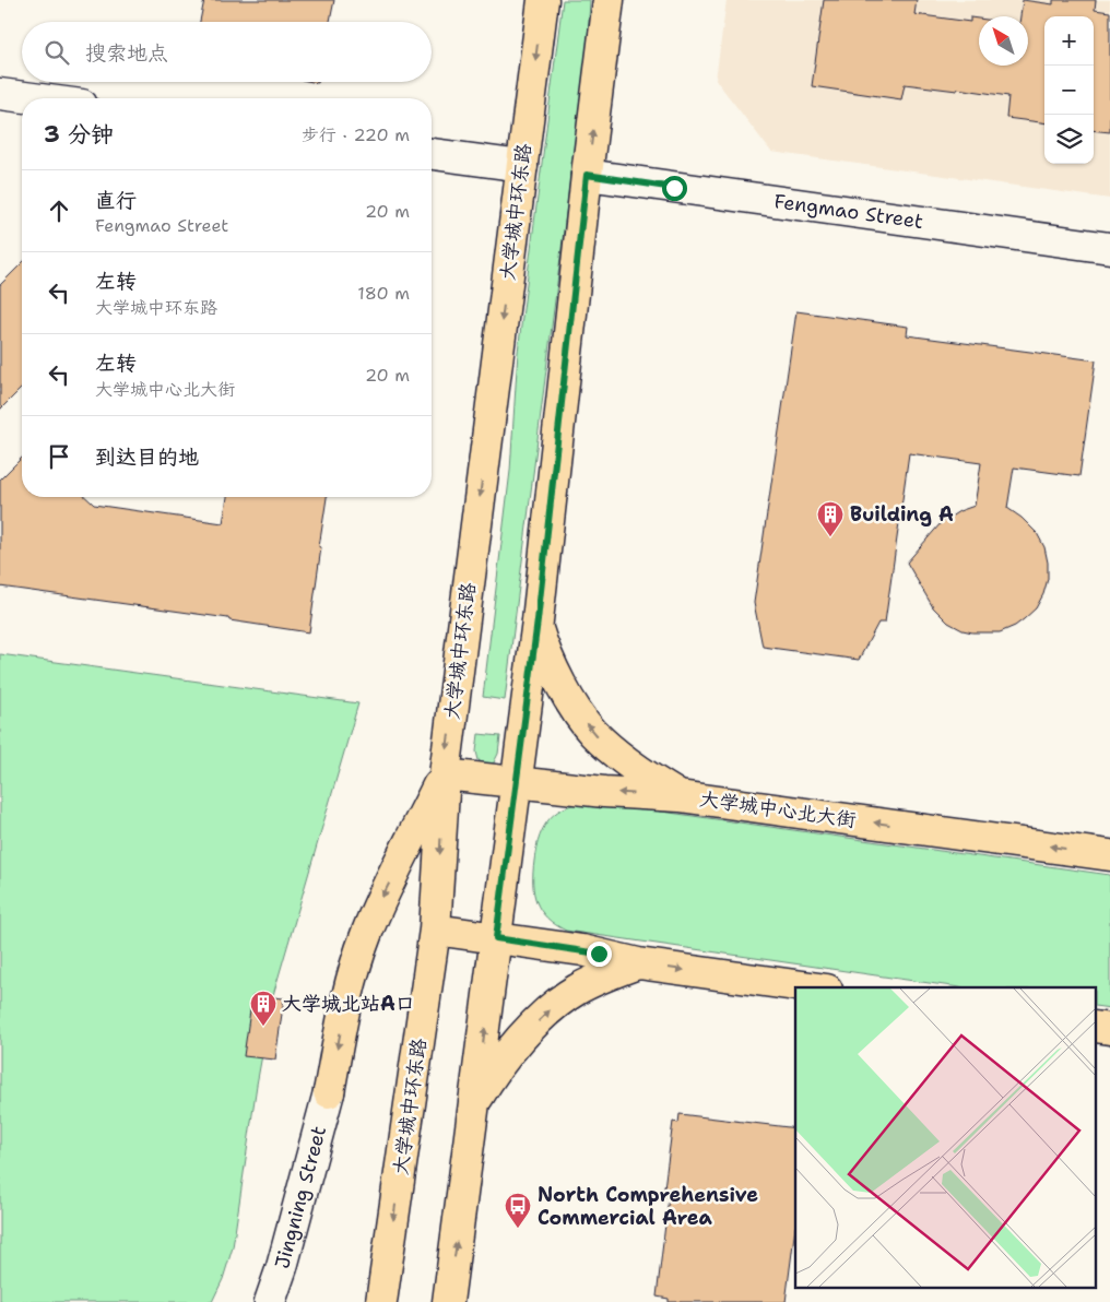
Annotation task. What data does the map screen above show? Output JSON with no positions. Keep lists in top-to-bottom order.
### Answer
{
  "streets": {
    "main road": ["大学城中环东路", "大学城中心北大街"],
    "street": ["Fengmao Street", "Jingning Street"]
  },
  "crossings": [
    ["大学城中环东路", "大学城中心北大街"]
  ],
  "places": {
    "building": ["Building A", "大学城北站A口"],
    "bus stop": ["North Comprehensive Commercial Area"]
  },
  "north": "top left",
  "page": {
    "map_buttons": ["+", "−"],
    "search": "搜索地点",
    "heading": ["3 分钟", "步行 · 220 m"],
    "list": [
      ["直行", "Fengmao Street", "20 m"],
      ["左转", "大学城中环东路", "180 m"],
      ["左转", "大学城中心北大街", "20 m"],
      "到达目的地"
    ]
  }
}
